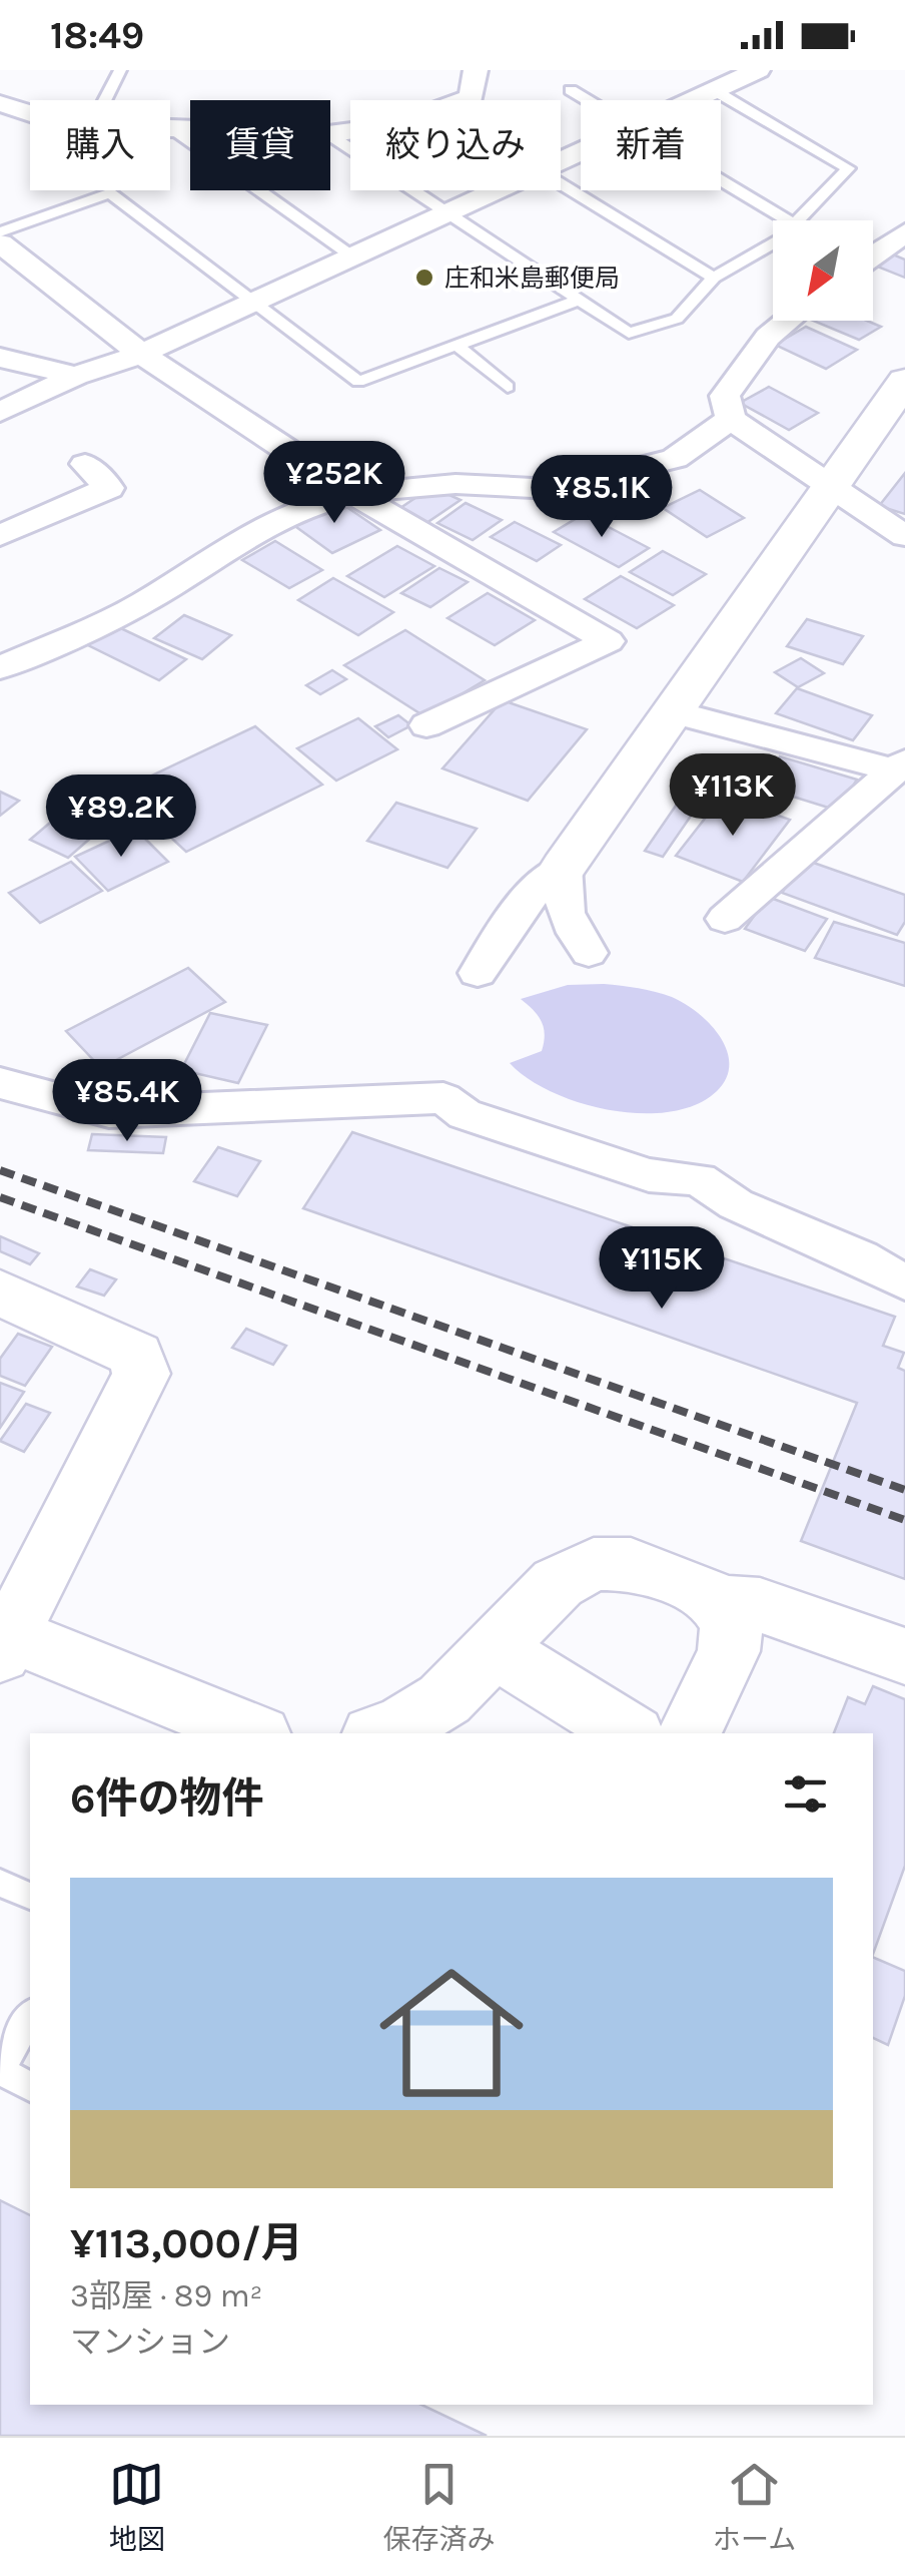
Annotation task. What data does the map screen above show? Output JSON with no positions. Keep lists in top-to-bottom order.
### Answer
{
  "places": ["庄和米島郵便局"],
  "north": "bottom left",
  "page": {
    "status": "18:49",
    "chip": [
      "購入",
      "賃貸",
      "絞り込み",
      "新着"
    ],
    "price": [
      "¥252K",
      "¥85.1K",
      "¥113K",
      "¥89.2K",
      "¥85.4K",
      "¥115K"
    ],
    "heading": "6件の物件",
    "list": [
      {
        "name": "¥113,000/月",
        "note": "3部屋 · 89 m² · マンション"
      }
    ],
    "tabs": ["地図", "保存済み", "ホーム"]
  }
}
